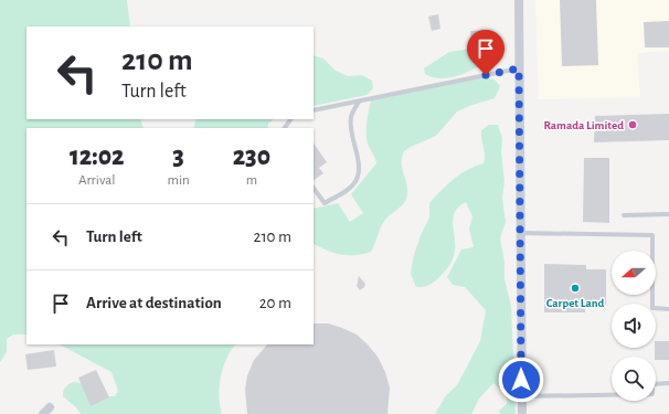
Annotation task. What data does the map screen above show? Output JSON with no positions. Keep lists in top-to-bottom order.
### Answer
{
  "places": ["Ramada Limited", "Carpet Land"],
  "north": "left",
  "page": {
    "turn": ["210 m", "Turn left"],
    "eta": [
      "12:02",
      "Arrival",
      "3",
      "min",
      "230",
      "m"
    ],
    "list": [
      {
        "name": "Turn left",
        "value": "210 m"
      },
      {
        "name": "Arrive at destination",
        "value": "20 m"
      }
    ]
  }
}
